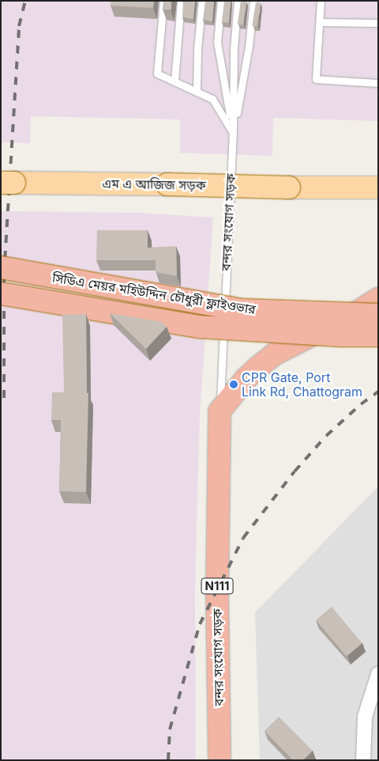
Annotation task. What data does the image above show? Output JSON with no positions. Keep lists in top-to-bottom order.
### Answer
{
  "streets": {
    "highway": ["বন্দর সংযোগ সড়ক", "সিডিএ মেয়র মহিউদ্দিন চৌধুরী ফ্লাইওভার", "N111"],
    "main road": ["এম এ আজিজ সড়ক"]
  },
  "places": ["CPR Gate, Port Link Rd, Chattogram"]
}
